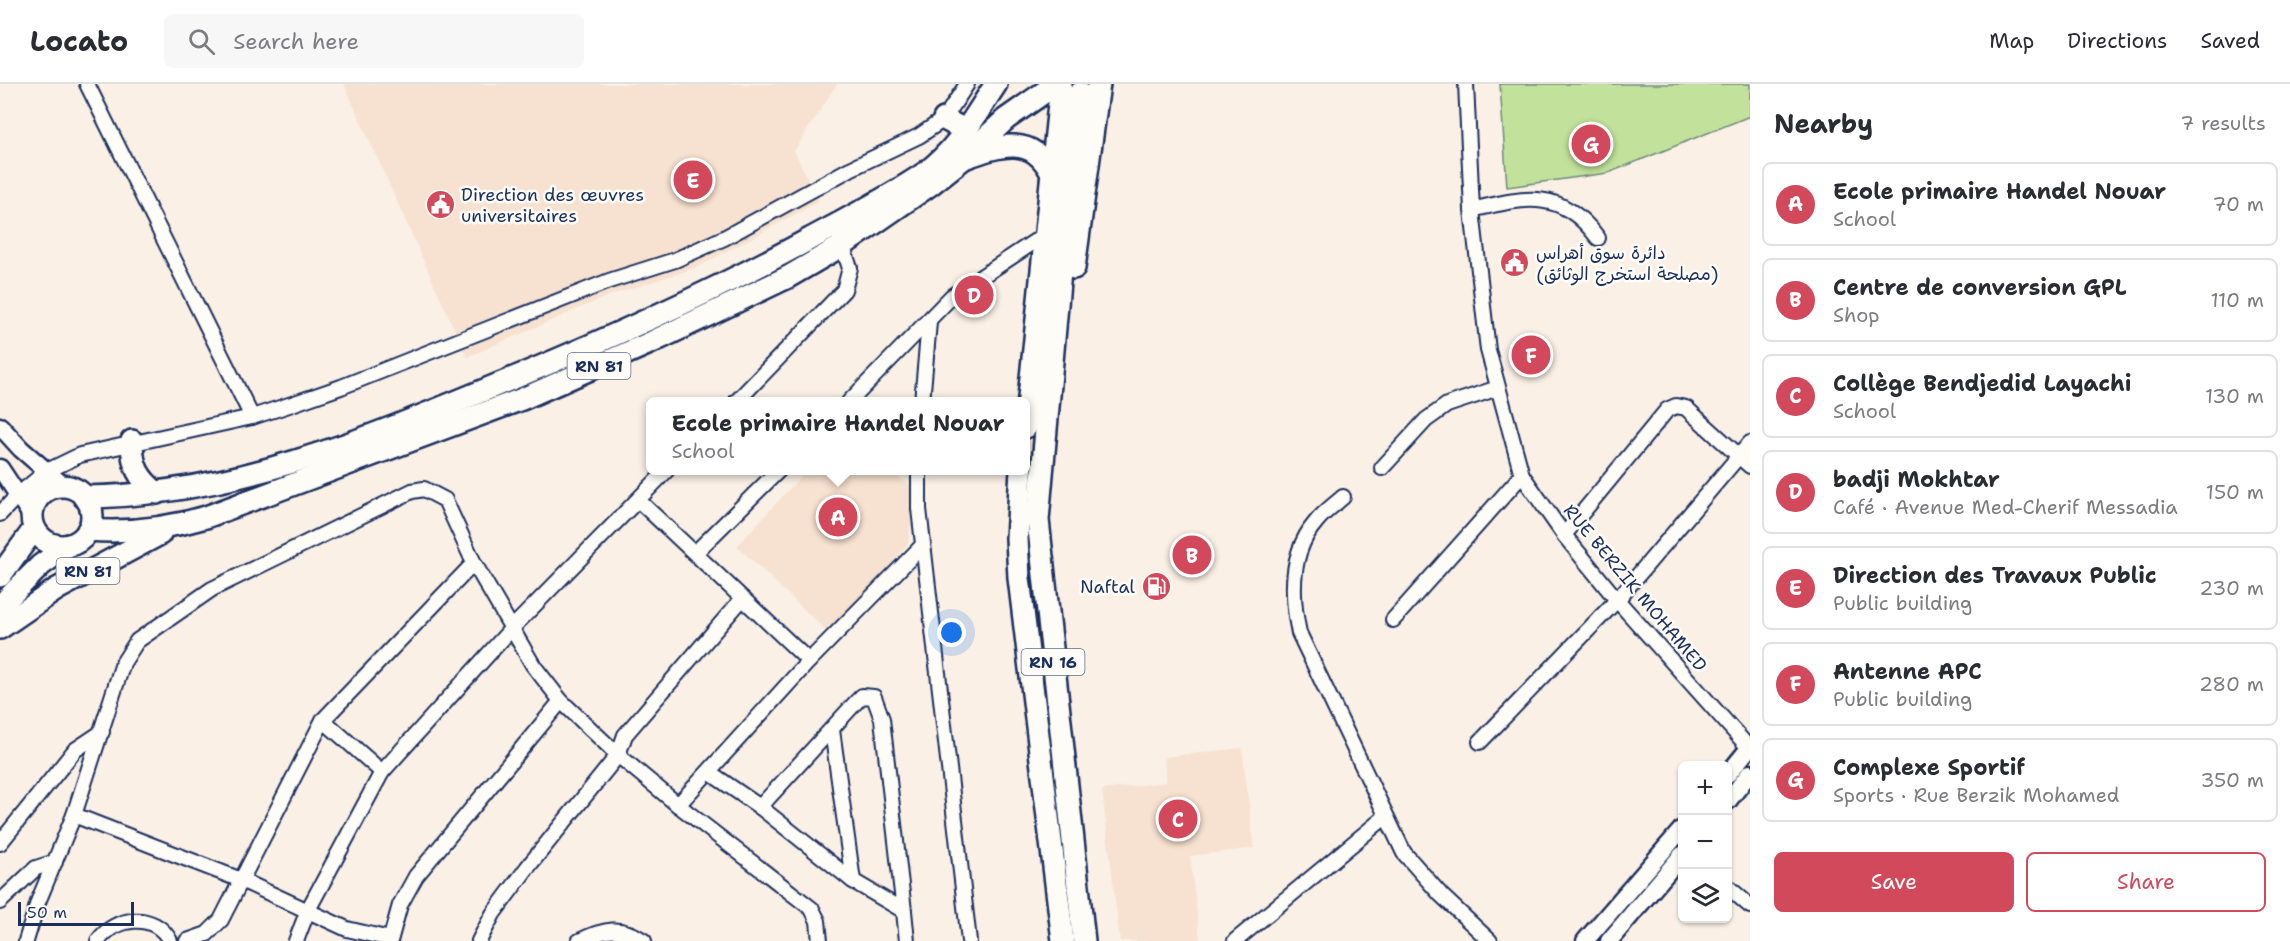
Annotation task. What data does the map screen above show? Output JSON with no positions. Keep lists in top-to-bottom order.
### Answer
{
  "streets": {
    "main road": ["RN 81", "RN 16"],
    "street": ["RUE BERZIK MOHAMED"]
  },
  "places": {
    "public building": ["Direction des œuvres universitaires", "دائرة سوق أهراس (مصلحة استخرج الوثائق)"],
    "fuel station": ["Naftal"]
  },
  "scale_bar": "50 m",
  "page": {
    "header": "Locato",
    "search": "Search here",
    "nav": ["Map", "Directions", "Saved"],
    "heading": ["Nearby", "7 results"],
    "pins": [
      "G",
      "E",
      "D",
      "F",
      "A",
      "B",
      "C"
    ],
    "list": [
      {
        "mark": "A",
        "name": "Ecole primaire Handel Nouar",
        "note": "School",
        "value": "70 m"
      },
      {
        "mark": "B",
        "name": "Centre de conversion GPL",
        "note": "Shop",
        "value": "110 m"
      },
      {
        "mark": "C",
        "name": "Collège Bendjedid Layachi",
        "note": "School",
        "value": "130 m"
      },
      {
        "mark": "D",
        "name": "badji Mokhtar",
        "note": "Café · Avenue Med-Cherif Messadia",
        "value": "150 m"
      },
      {
        "mark": "E",
        "name": "Direction des Travaux Public",
        "note": "Public building",
        "value": "230 m"
      },
      {
        "mark": "F",
        "name": "Antenne APC",
        "note": "Public building",
        "value": "280 m"
      },
      {
        "mark": "G",
        "name": "Complexe Sportif",
        "note": "Sports · Rue Berzik Mohamed",
        "value": "350 m"
      }
    ],
    "popup": ["Ecole primaire Handel Nouar", "School"],
    "map_buttons": ["+", "−"],
    "buttons": ["Save", "Share"],
    "scale": "50 m"
  }
}
